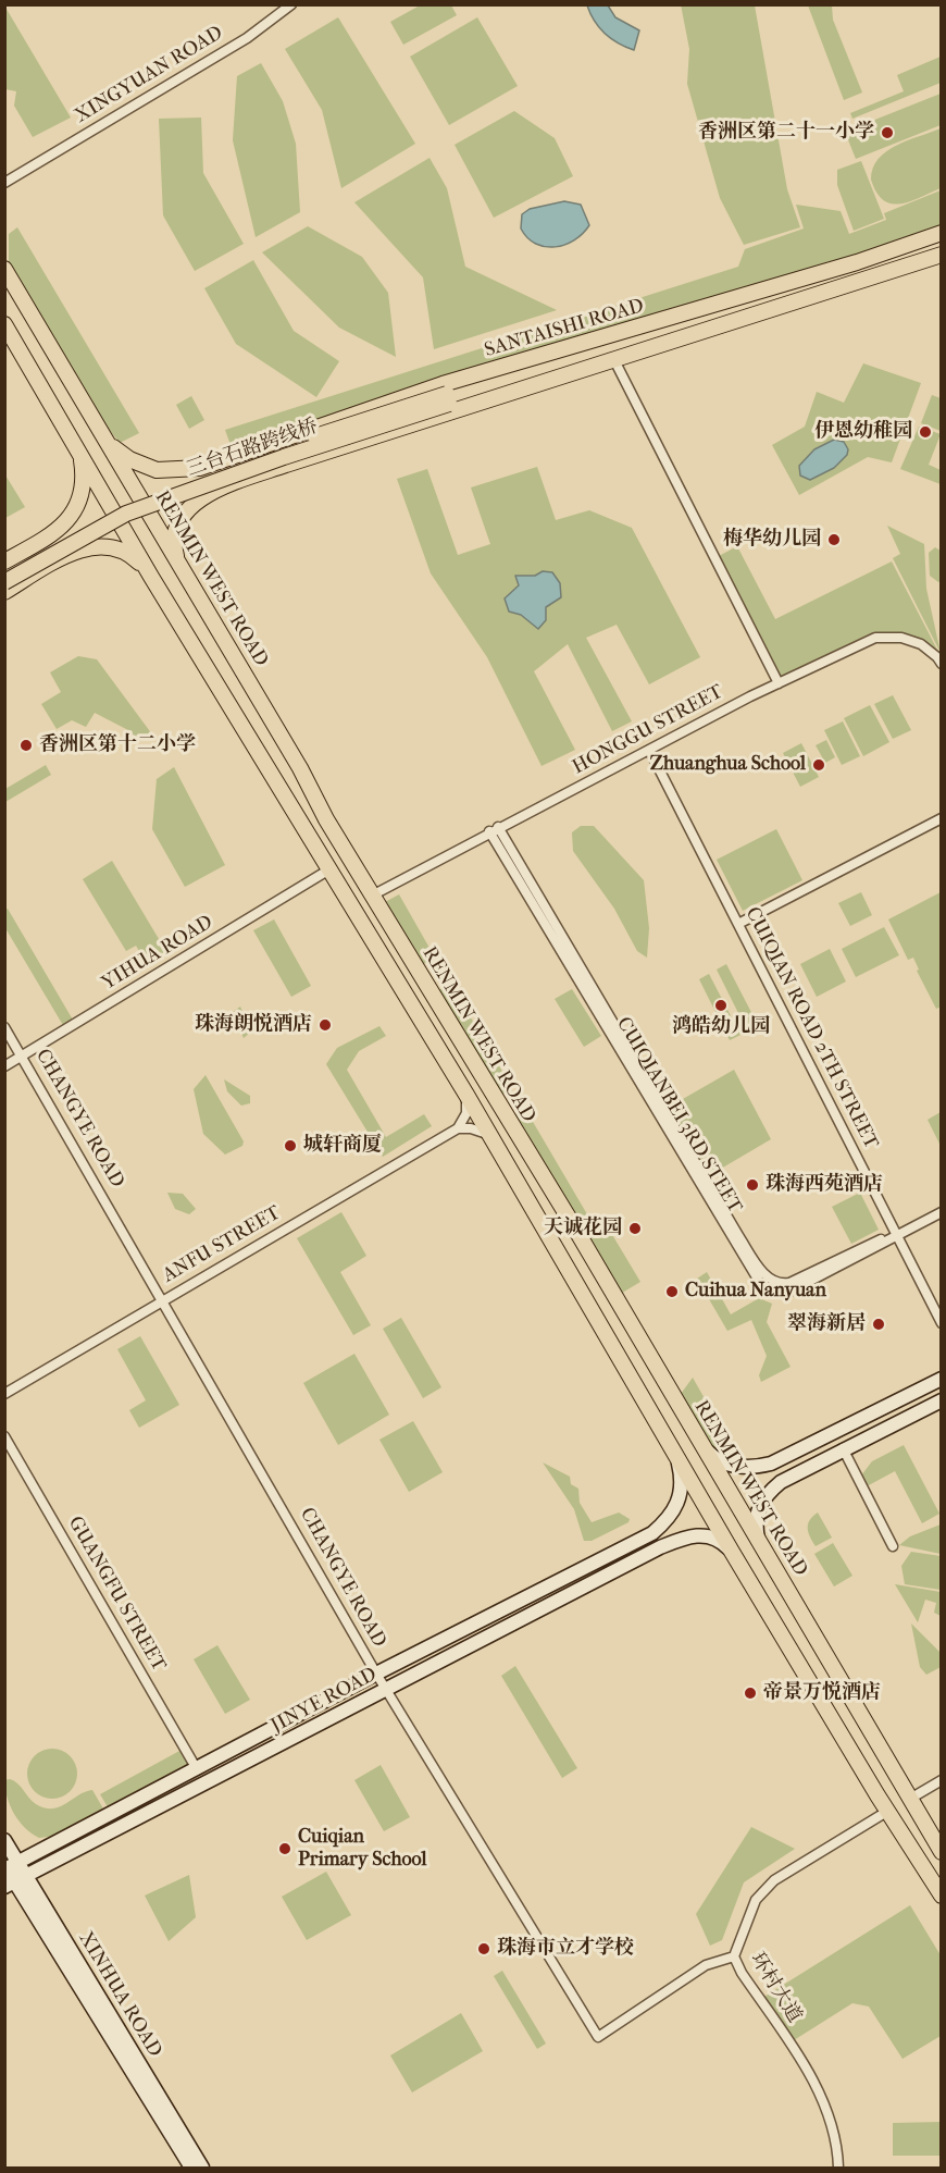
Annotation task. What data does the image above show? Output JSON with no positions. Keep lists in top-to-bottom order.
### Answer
{
  "streets": {
    "main road": [
      "SANTAISHI ROAD",
      "三台石路跨线桥",
      "RENMIN WEST ROAD",
      "JINYE ROAD",
      "XINHUA ROAD"
    ],
    "street": [
      "XINGYUAN ROAD",
      "HONGGU STREET",
      "YIHUA ROAD",
      "CUIQIAN ROAD 2TH STREET",
      "CHANGYE ROAD",
      "ANFU STREET",
      "GUANGFU STREET",
      "环村大道"
    ]
  },
  "crossings": [
    ["SANTAISHI ROAD", "RENMIN WEST ROAD"],
    ["RENMIN WEST ROAD", "HONGGU STREET"],
    ["HONGGU STREET", "CUIQIAN ROAD 2TH STREET"],
    ["YIHUA ROAD", "CHANGYE ROAD"],
    ["CHANGYE ROAD", "ANFU STREET"],
    ["CHANGYE ROAD", "JINYE ROAD"],
    ["CHANGYE ROAD", "环村大道"],
    ["GUANGFU STREET", "JINYE ROAD"],
    ["JINYE ROAD", "XINHUA ROAD"]
  ],
  "places": [
    "香洲区第二十一小学",
    "伊恩幼稚园",
    "梅华幼儿园",
    "香洲区第十二小学",
    "Zhuanghua School",
    "鸿皓幼儿园",
    "珠海朗悦酒店",
    "城轩商厦",
    "珠海西苑酒店",
    "天诚花园",
    "Cuihua Nanyuan",
    "翠海新居",
    "帝景万悦酒店",
    "Cuiqian Primary School",
    "珠海市立才学校"
  ]
}
